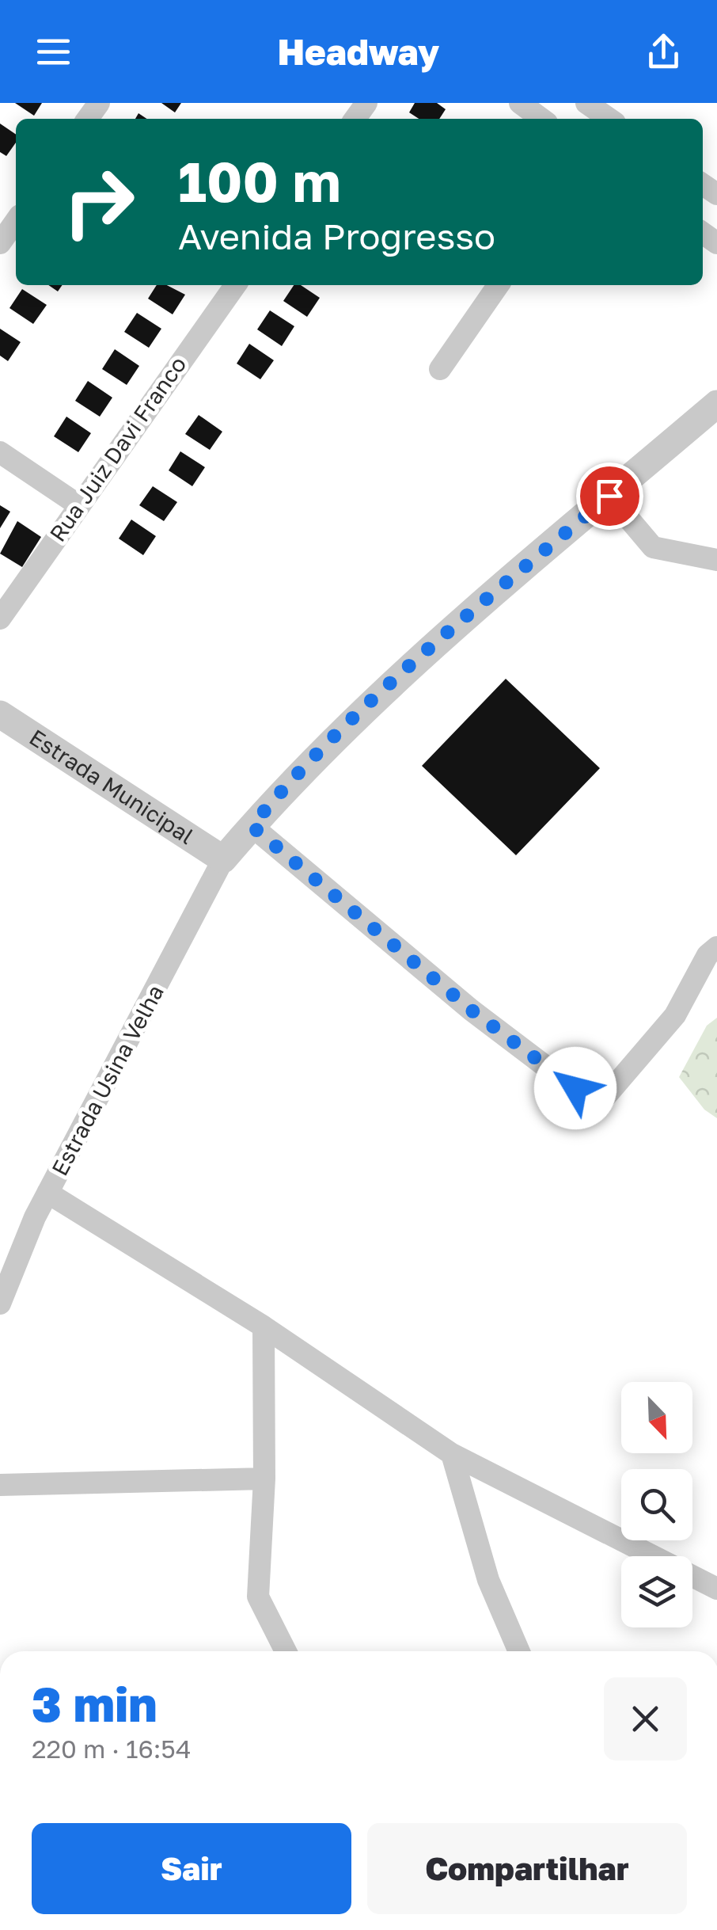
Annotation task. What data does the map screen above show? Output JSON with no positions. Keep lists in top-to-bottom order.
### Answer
{
  "streets": {
    "street": ["Rua Juiz Davi Franco", "Estrada Municipal", "Estrada Usina Velha"]
  },
  "crossings": [
    ["Estrada Municipal", "Estrada Usina Velha"]
  ],
  "north": "bottom right",
  "page": {
    "header": "Headway",
    "turn": ["100 m", "Avenida Progresso"],
    "heading": ["3 min", "220 m · 16:54"],
    "buttons": ["Sair", "Compartilhar"]
  }
}
